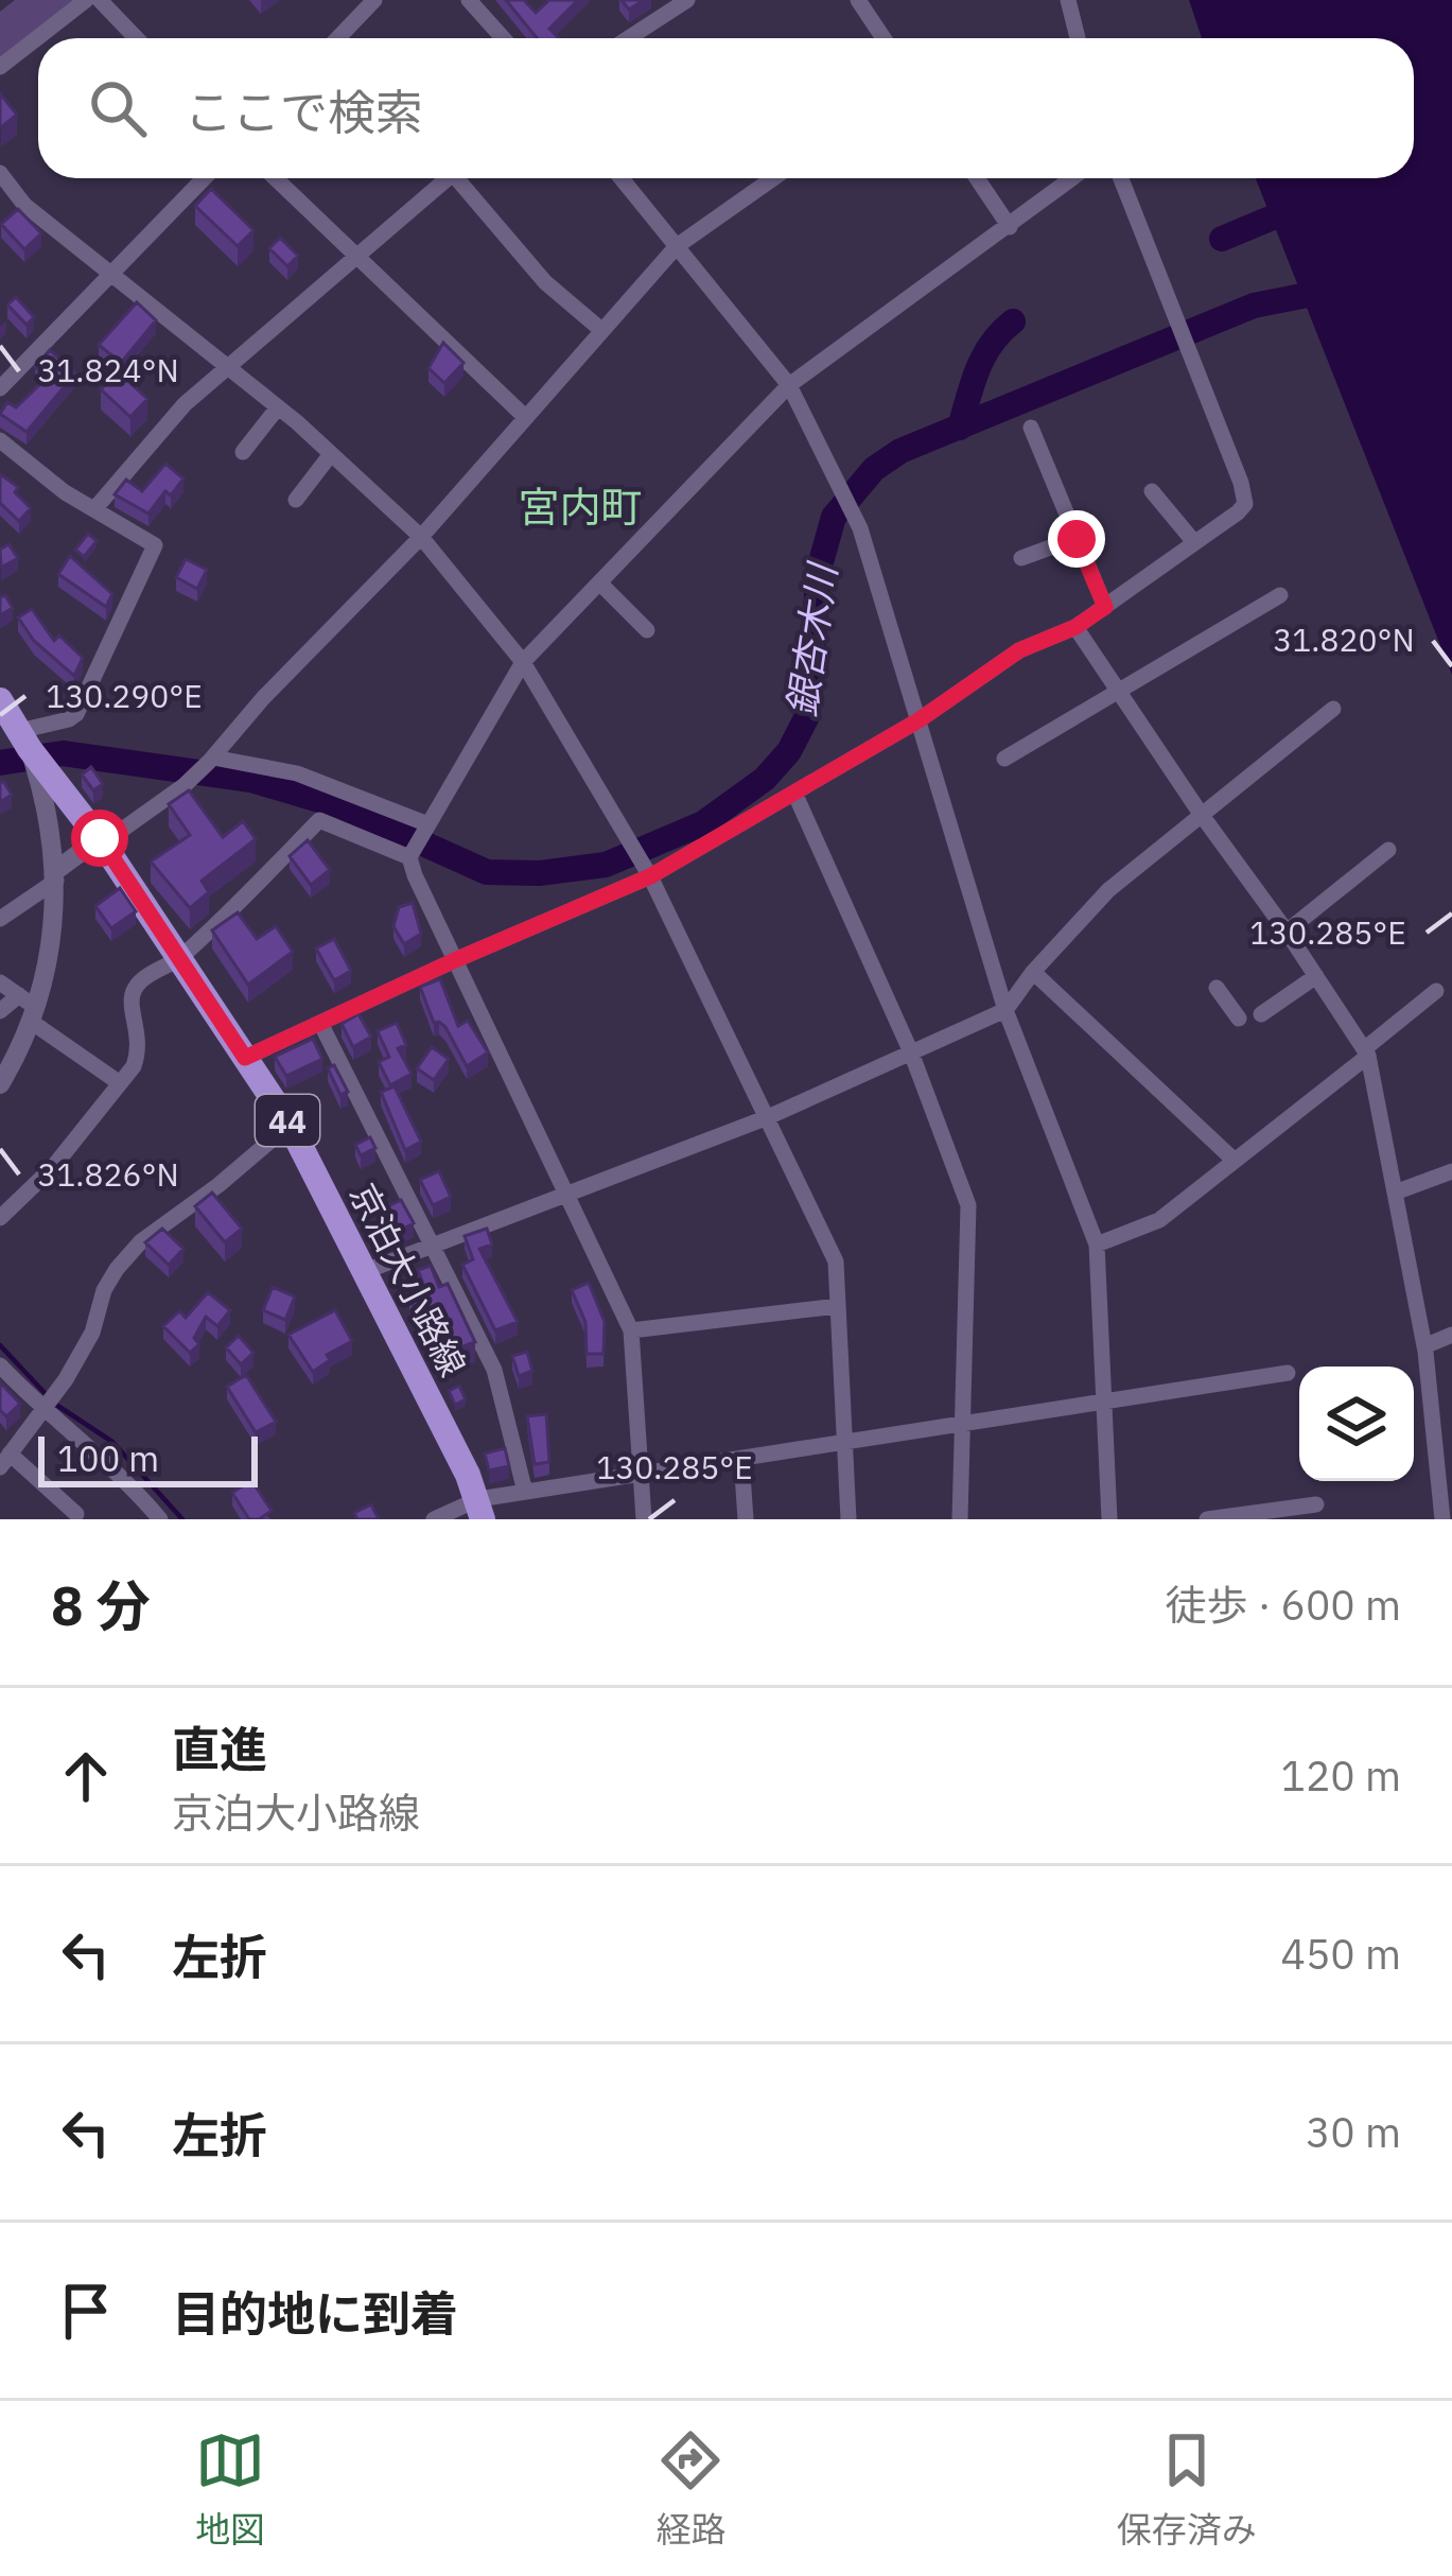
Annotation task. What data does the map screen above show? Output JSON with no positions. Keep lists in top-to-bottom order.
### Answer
{
  "streets": {
    "main road": ["44", "京泊大小路線"]
  },
  "districts": ["宮内町"],
  "water": ["銀杏木川"],
  "scale_bar": "100 m",
  "page": {
    "search": "ここで検索",
    "scale": "100 m",
    "heading": ["8 分", "徒歩 · 600 m"],
    "list": [
      ["直進", "京泊大小路線", "120 m"],
      ["左折", "450 m"],
      ["左折", "30 m"],
      "目的地に到着"
    ],
    "nav": ["地図", "経路", "保存済み"]
  },
  "coordinates": [
    "31.824°N",
    "31.820°N",
    "130.290°E",
    "130.285°E",
    "31.826°N"
  ]
}
